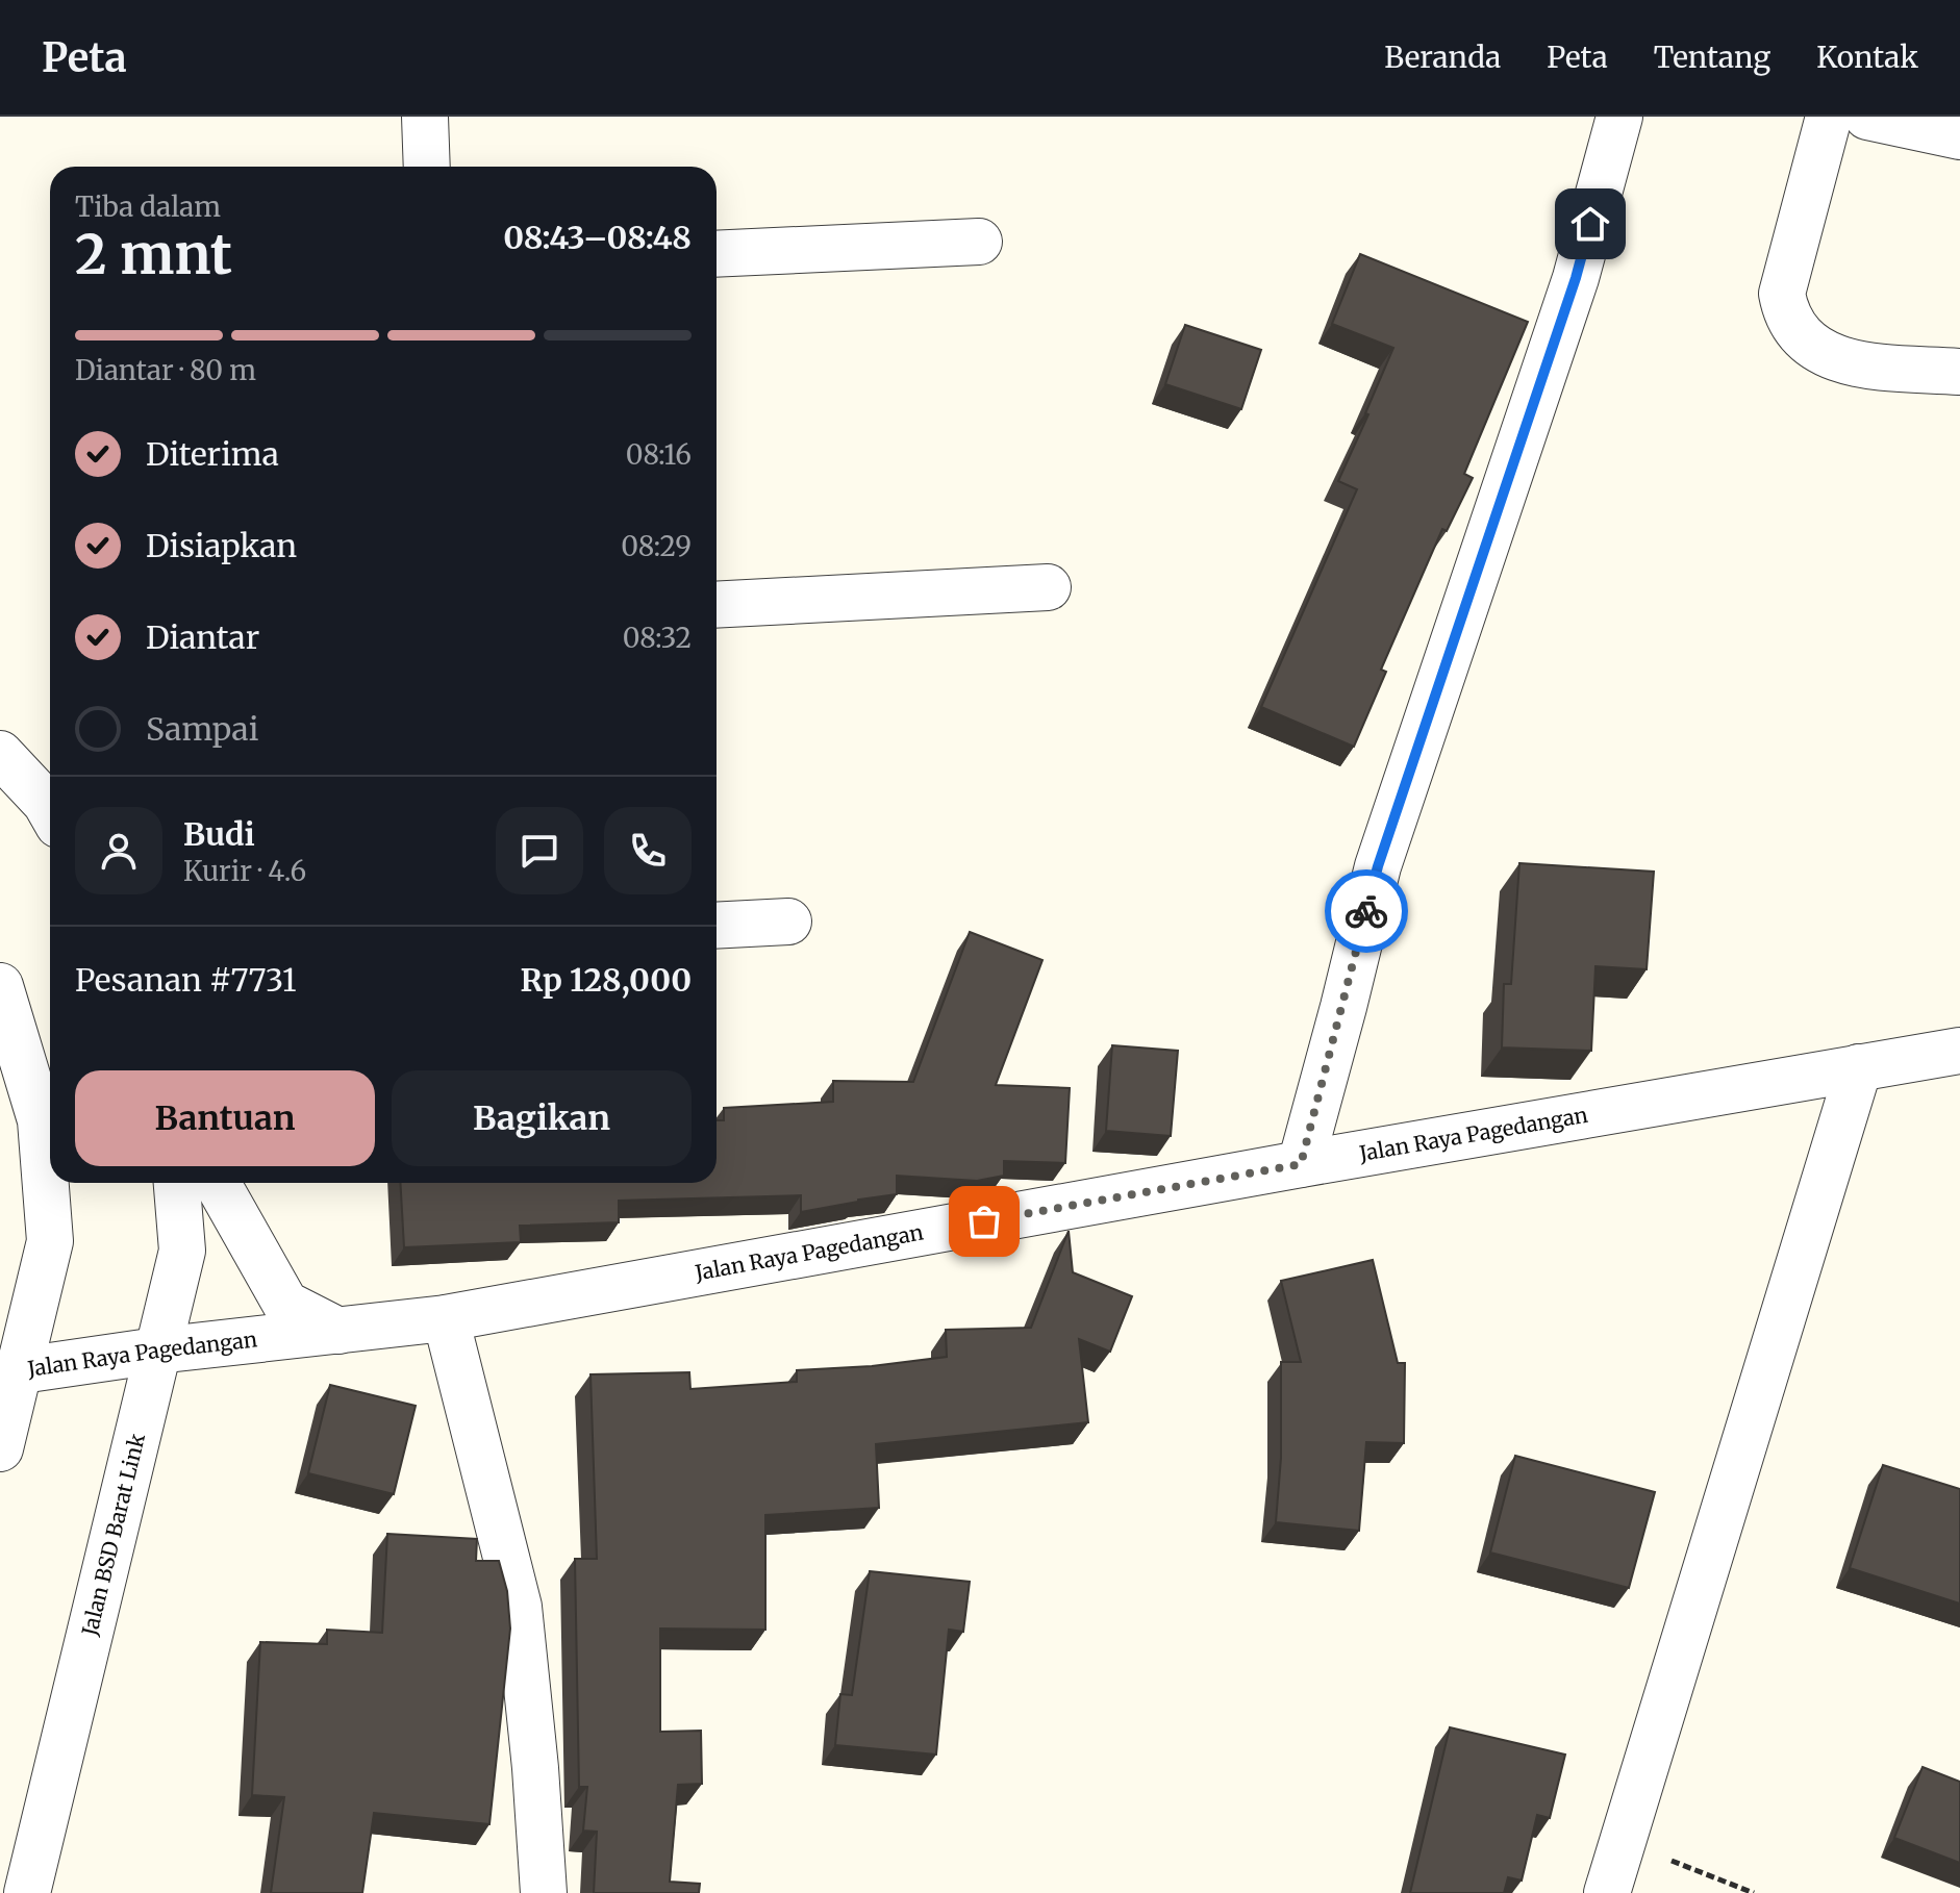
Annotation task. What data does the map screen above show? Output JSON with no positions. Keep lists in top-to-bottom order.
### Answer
{
  "streets": {
    "street": ["Jalan Raya Pagedangan", "Jalan BSD Barat Link"]
  },
  "crossings": [
    ["Jalan Raya Pagedangan", "Jalan BSD Barat Link"]
  ],
  "page": {
    "header": "Peta",
    "nav": [
      "Beranda",
      "Peta",
      "Tentang",
      "Kontak"
    ],
    "heading": ["2 mnt", "Tiba dalam", "08:43–08:48"],
    "panel": [
      "Budi",
      "Kurir · 4.6",
      "Pesanan #7731",
      "Rp 128,000"
    ],
    "bar": "Diantar · 80 m",
    "list": [
      ["Diterima", "08:16"],
      ["Disiapkan", "08:29"],
      ["Diantar", "08:32"],
      "Sampai"
    ],
    "buttons": ["Bantuan", "Bagikan"]
  }
}
